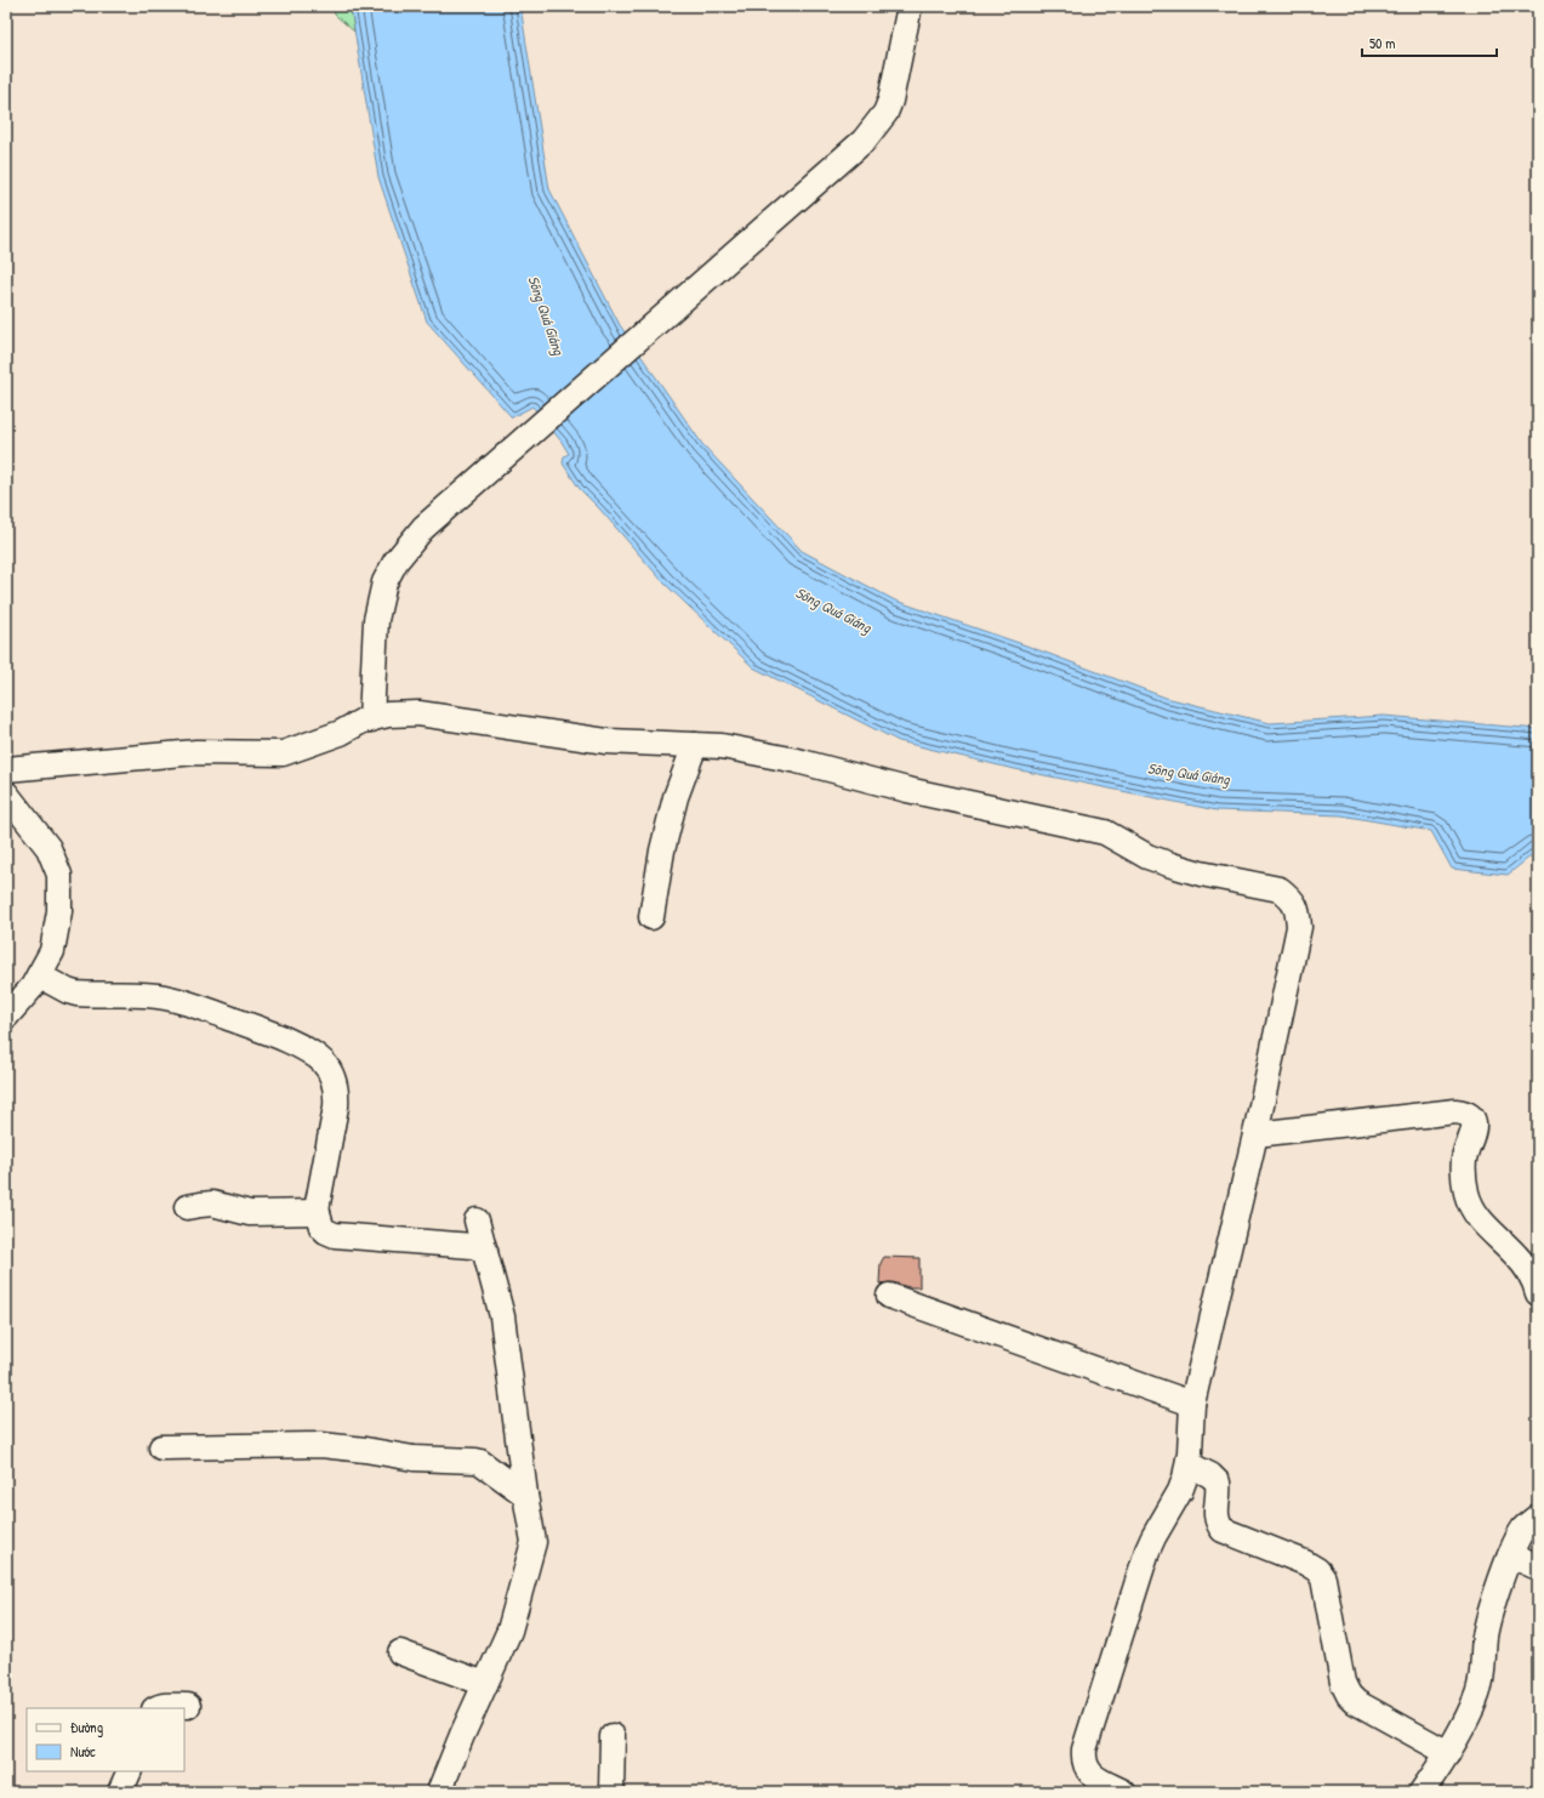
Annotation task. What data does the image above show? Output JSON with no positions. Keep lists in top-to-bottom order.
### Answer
{
  "water": ["Sông Quá Giáng"],
  "legend": ["Đường", "Nước"],
  "scale_bar": "50 m"
}
